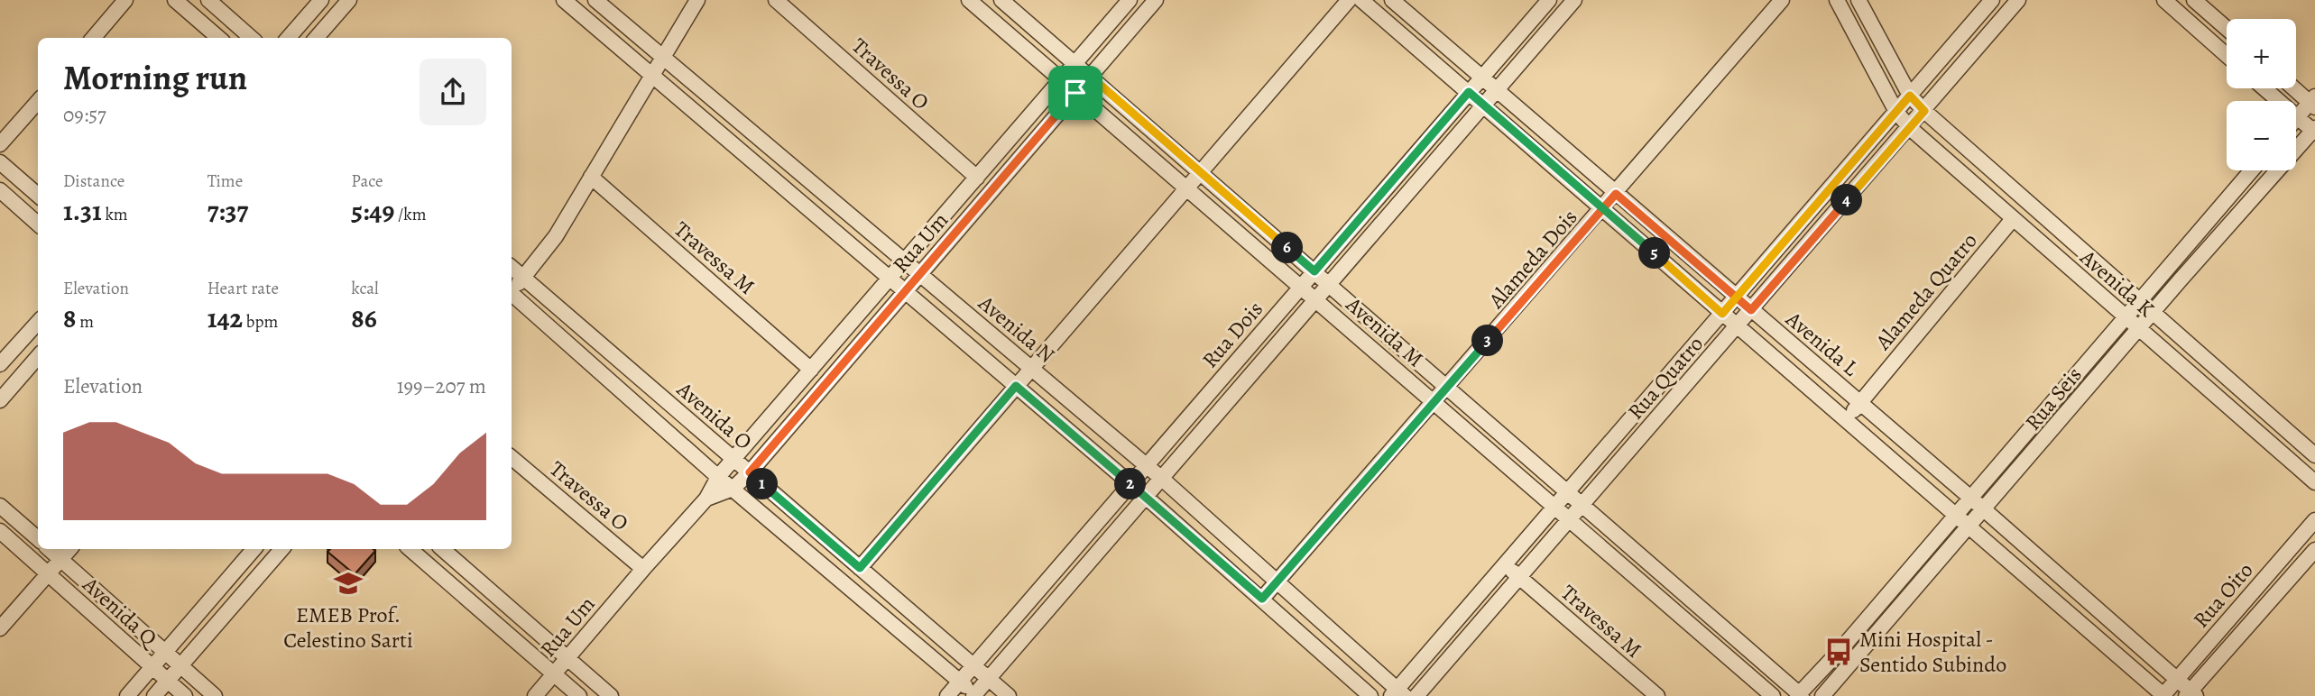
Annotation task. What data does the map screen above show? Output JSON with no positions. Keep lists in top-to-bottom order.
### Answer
{
  "streets": {
    "street": [
      "Travessa O",
      "Rua Um",
      "Travessa M",
      "Alameda Dois",
      "Avenida K",
      "Alameda Quatro",
      "Avenida N",
      "Avenida M",
      "Rua Dois",
      "Avenida L",
      "Rua Quatro",
      "Rua Seis",
      "Avenida O",
      "Rua Oito",
      "Avenida Q"
    ]
  },
  "crossings": [
    ["Travessa O", "Rua Um"],
    ["Rua Um", "Travessa M"],
    ["Rua Um", "Avenida N"],
    ["Rua Um", "Avenida M"],
    ["Rua Um", "Avenida O"],
    ["Travessa M", "Rua Quatro"],
    ["Alameda Dois", "Avenida N"],
    ["Alameda Dois", "Avenida M"],
    ["Alameda Dois", "Avenida L"],
    ["Avenida K", "Alameda Quatro"],
    ["Avenida K", "Rua Quatro"],
    ["Avenida K", "Rua Seis"],
    ["Alameda Quatro", "Avenida L"],
    ["Avenida N", "Rua Dois"],
    ["Avenida N", "Rua Quatro"],
    ["Avenida M", "Rua Dois"],
    ["Avenida M", "Rua Quatro"],
    ["Avenida M", "Rua Seis"],
    ["Rua Dois", "Avenida L"],
    ["Rua Dois", "Avenida O"],
    ["Avenida L", "Rua Quatro"],
    ["Avenida L", "Rua Seis"],
    ["Avenida L", "Rua Oito"]
  ],
  "places": {
    "school or university": ["EMEB Prof. Celestino Sarti"],
    "bus stop": ["Mini Hospital - Sentido Subindo"]
  },
  "page": {
    "map_buttons": ["+", "−"],
    "heading": ["Morning run", "09:57"],
    "stats": [
      ["Distance", "1.31 km"],
      ["Time", "7:37"],
      ["Pace", "5:49 /km"],
      ["Elevation", "8 m"],
      ["Heart rate", "142 bpm"],
      ["kcal", "86"]
    ],
    "pins": [
      "4",
      "6",
      "5",
      "3",
      "1",
      "2"
    ],
    "chart": ["Elevation", "199–207 m"]
  }
}
